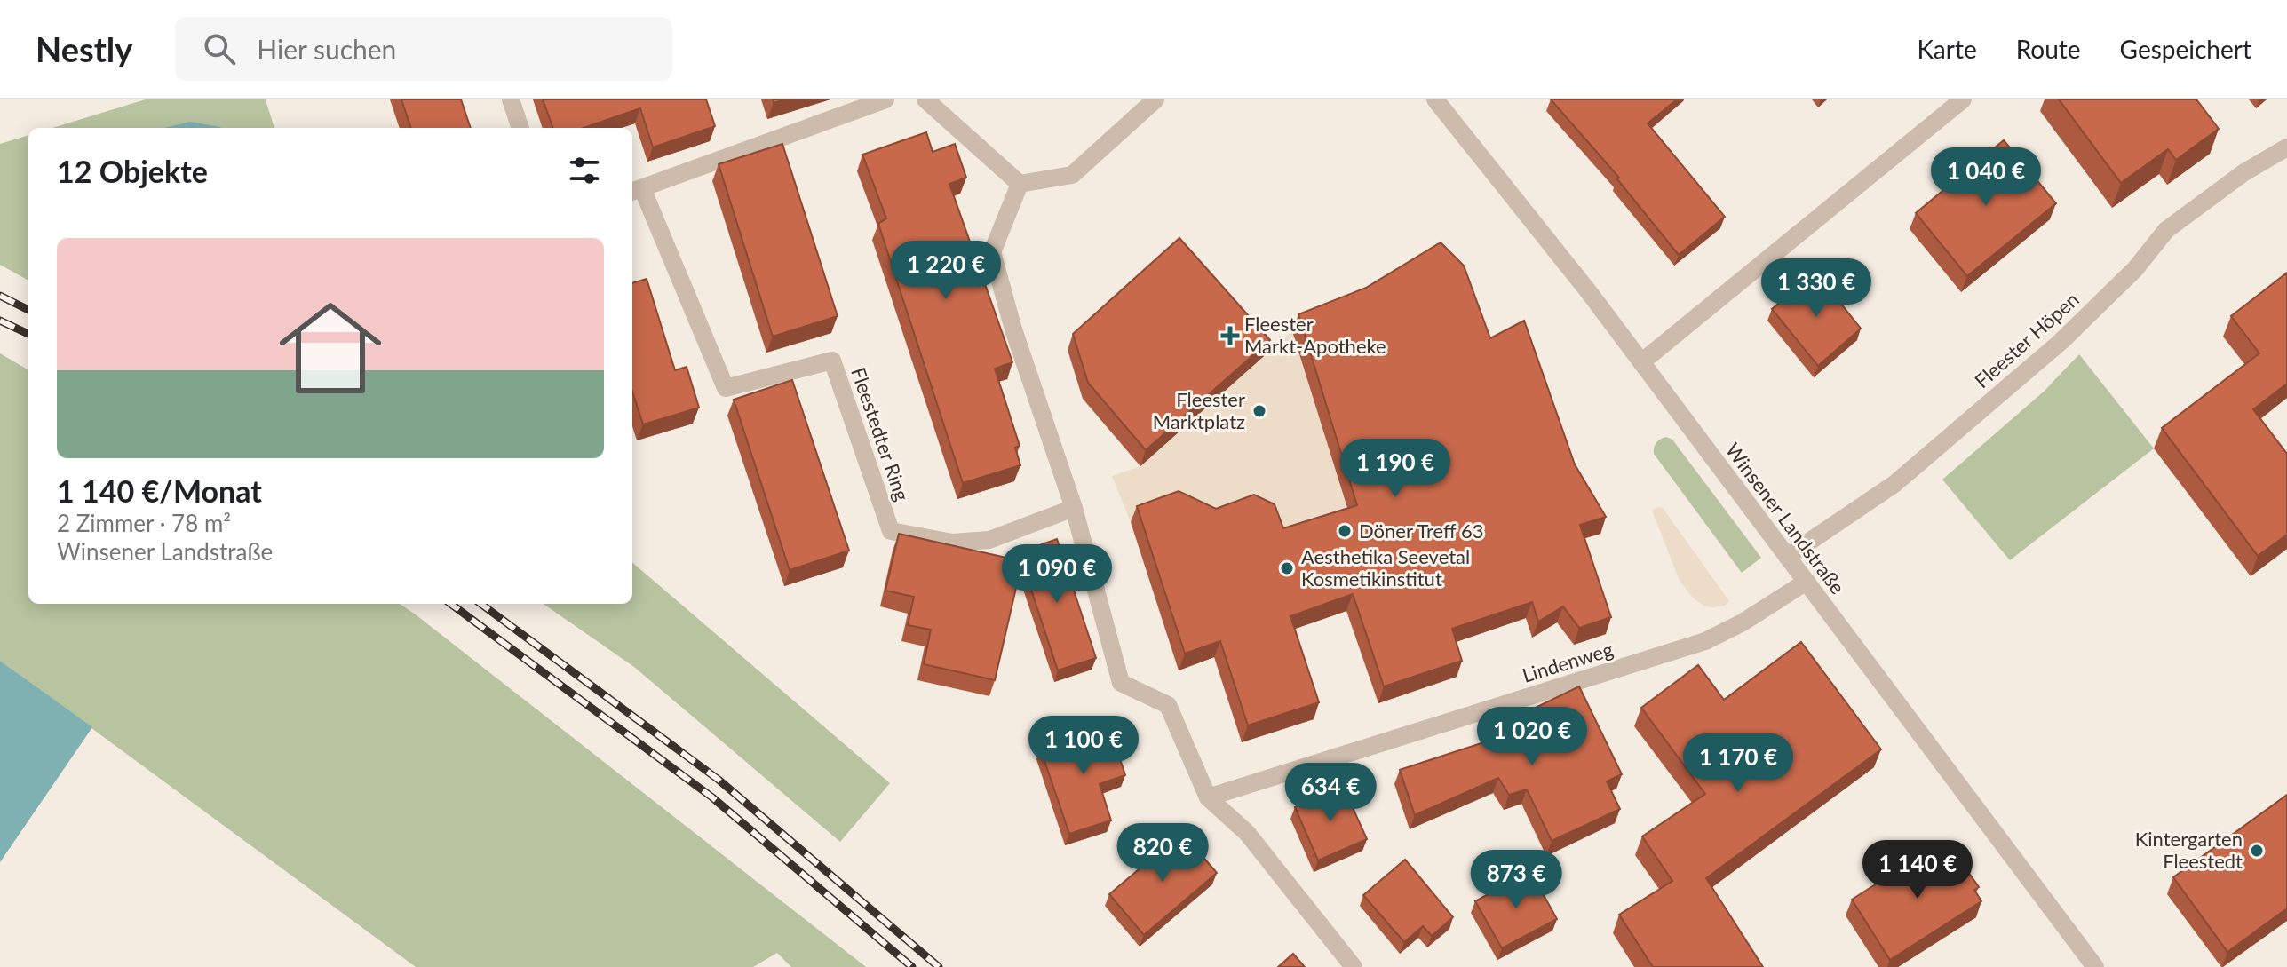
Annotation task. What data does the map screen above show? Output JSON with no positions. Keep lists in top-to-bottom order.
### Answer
{
  "streets": {
    "street": [
      "Fleester Höpen",
      "Fleestedter Ring",
      "Winsener Landstraße",
      "Lindenweg"
    ]
  },
  "crossings": [
    ["Fleester Höpen", "Winsener Landstraße"],
    ["Winsener Landstraße", "Lindenweg"]
  ],
  "places": {
    "health": ["Fleester Markt-Apotheke"],
    "other": [
      "Fleester Marktplatz",
      "Döner Treff 63",
      "Aesthetika Seevetal Kosmetikinstitut",
      "Kintergarten Fleestedt"
    ]
  },
  "page": {
    "header": "Nestly",
    "search": "Hier suchen",
    "nav": ["Karte", "Route", "Gespeichert"],
    "heading": "12 Objekte",
    "price": [
      "1 040 €",
      "1 220 €",
      "1 330 €",
      "1 190 €",
      "1 090 €",
      "1 020 €",
      "1 100 €",
      "1 170 €",
      "634 €",
      "820 €",
      "1 140 €",
      "873 €"
    ],
    "list": [
      {
        "name": "1 140 €/Monat",
        "note": "2 Zimmer · 78 m² · Winsener Landstraße"
      }
    ]
  }
}
